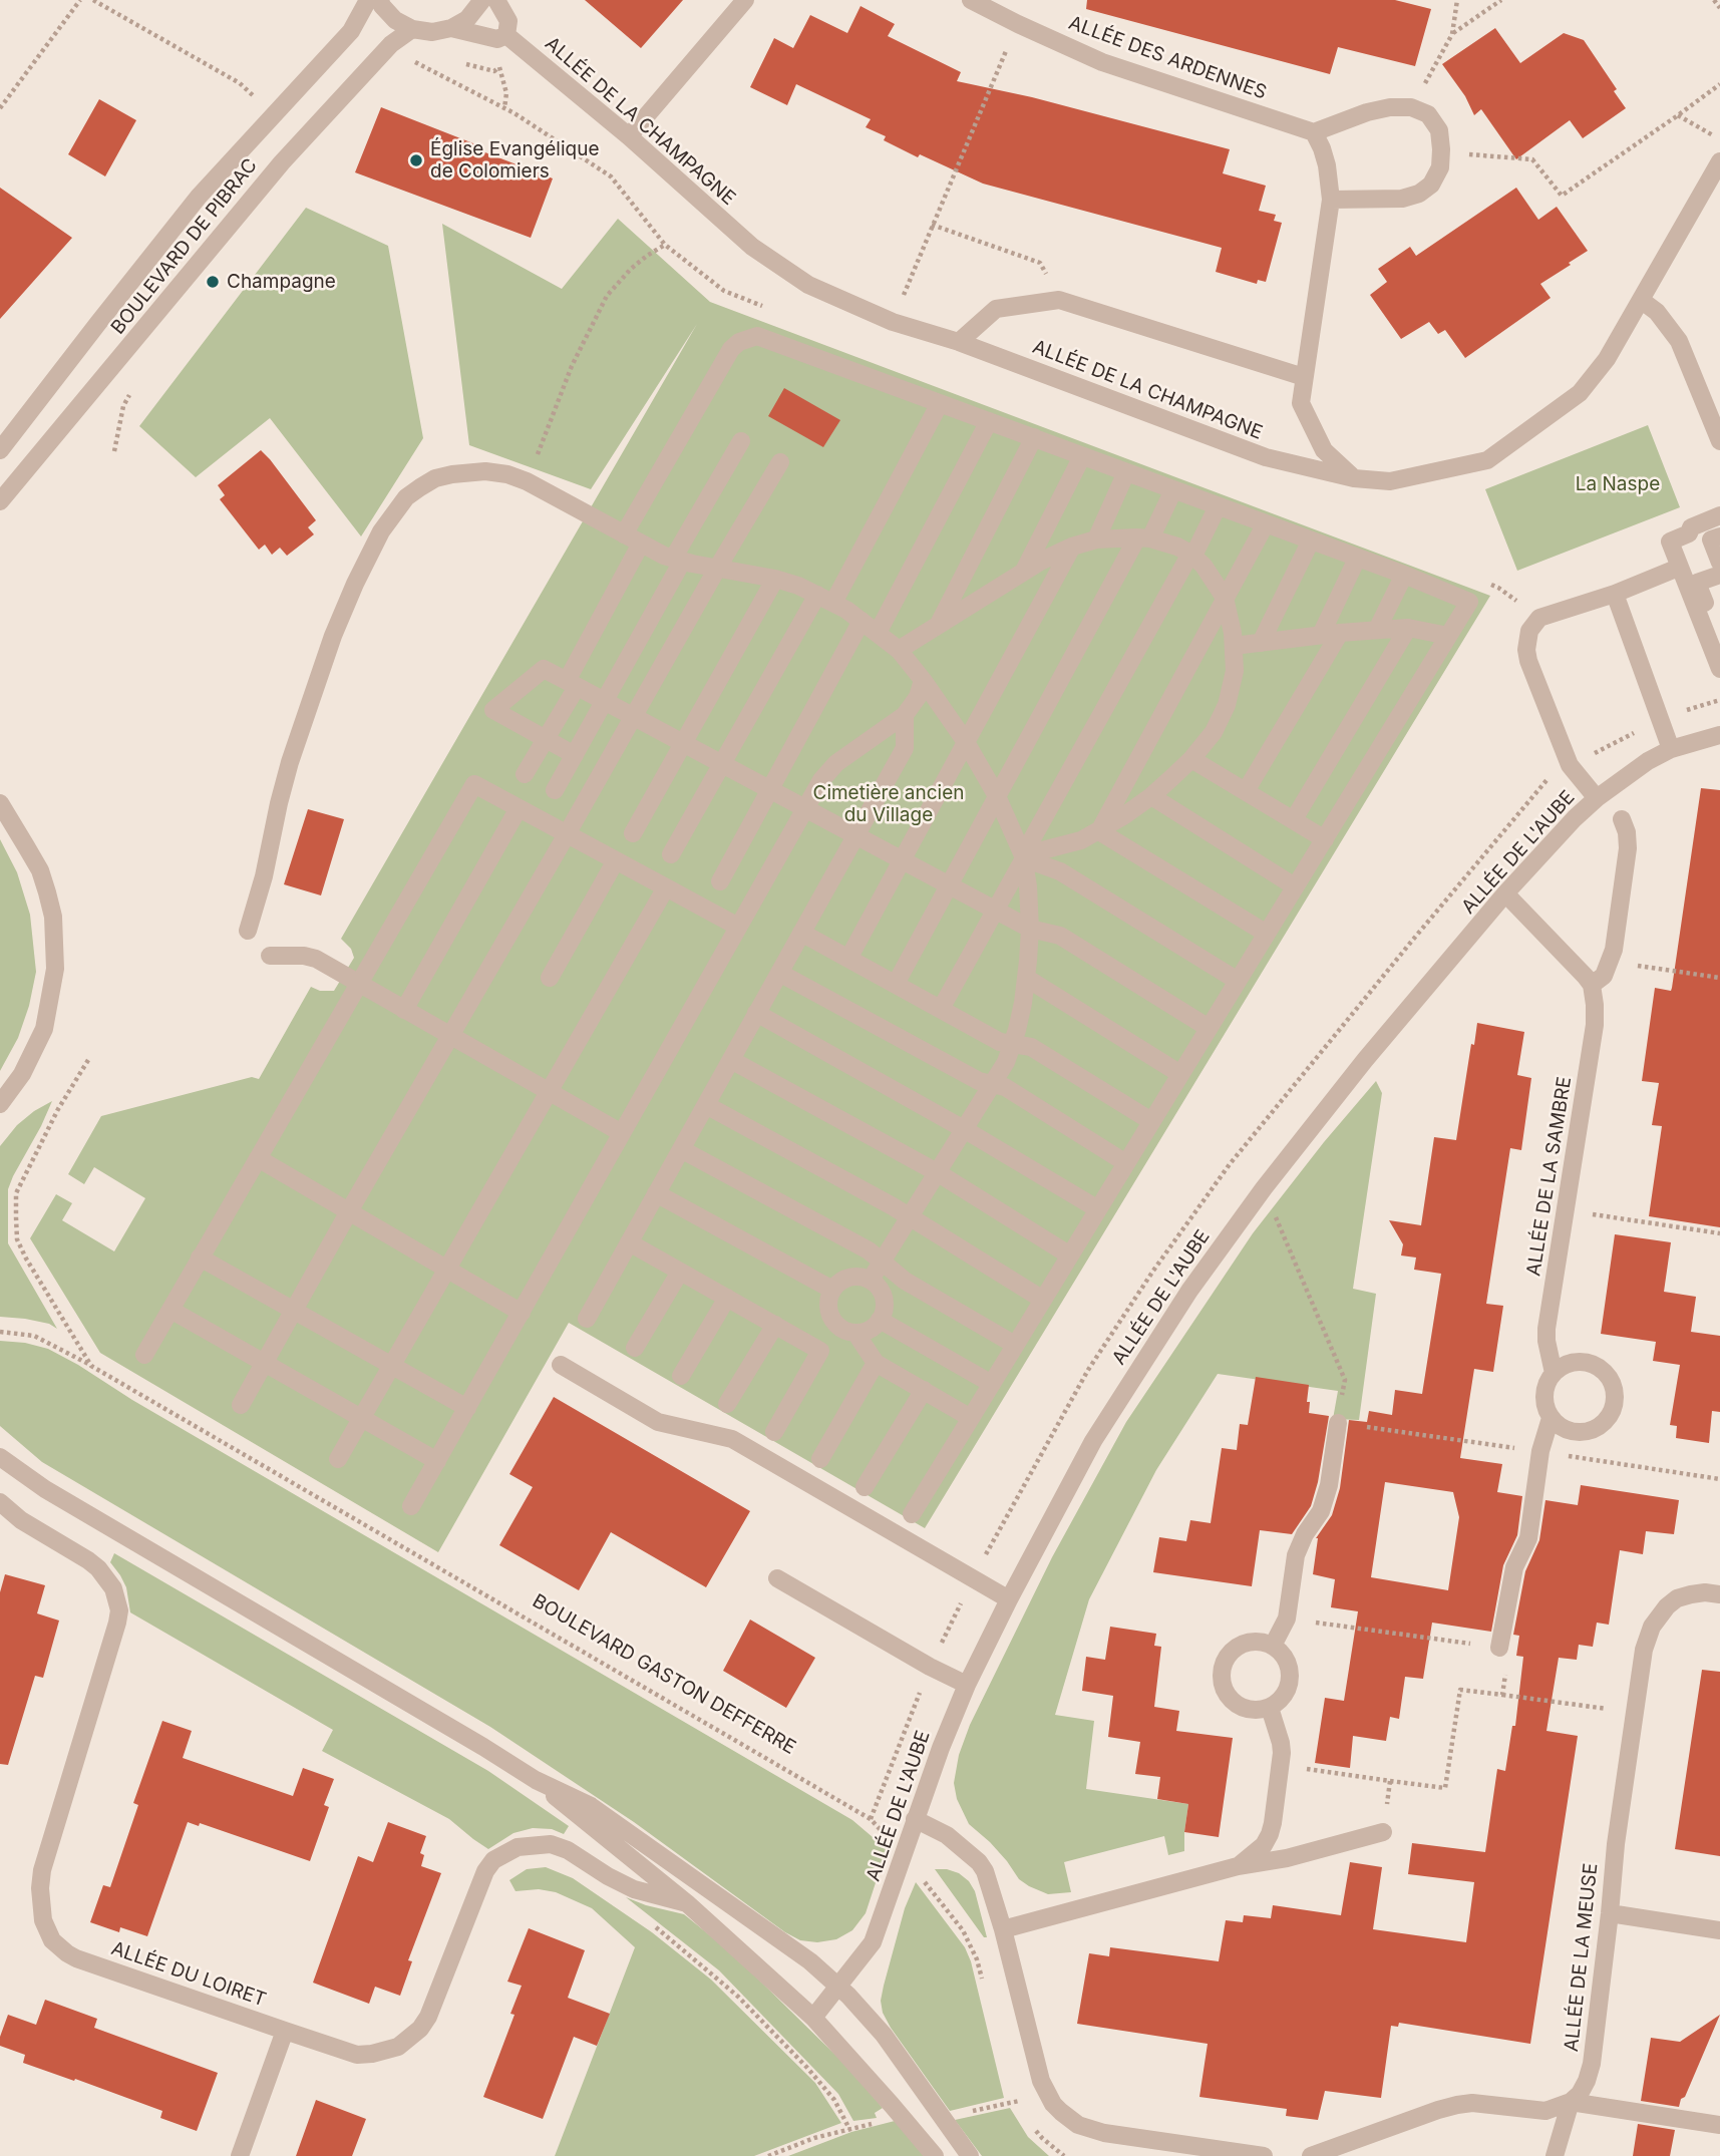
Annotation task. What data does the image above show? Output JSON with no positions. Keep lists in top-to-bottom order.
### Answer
{
  "streets": {
    "street": [
      "ALLÉE DES ARDENNES",
      "ALLÉE DE LA CHAMPAGNE",
      "BOULEVARD DE PIBRAC",
      "ALLÉE DE L'AUBE",
      "ALLÉE DE LA SAMBRE",
      "ALLÉE DE LA MEUSE",
      "ALLÉE DU LOIRET"
    ],
    "path": ["BOULEVARD GASTON DEFFERRE"]
  },
  "crossings": [
    ["ALLÉE DE L'AUBE", "BOULEVARD GASTON DEFFERRE"]
  ],
  "parks": ["La Naspe", "Cimetière ancien du Village"],
  "places": ["Église Evangélique de Colomiers", "Champagne"]
}
